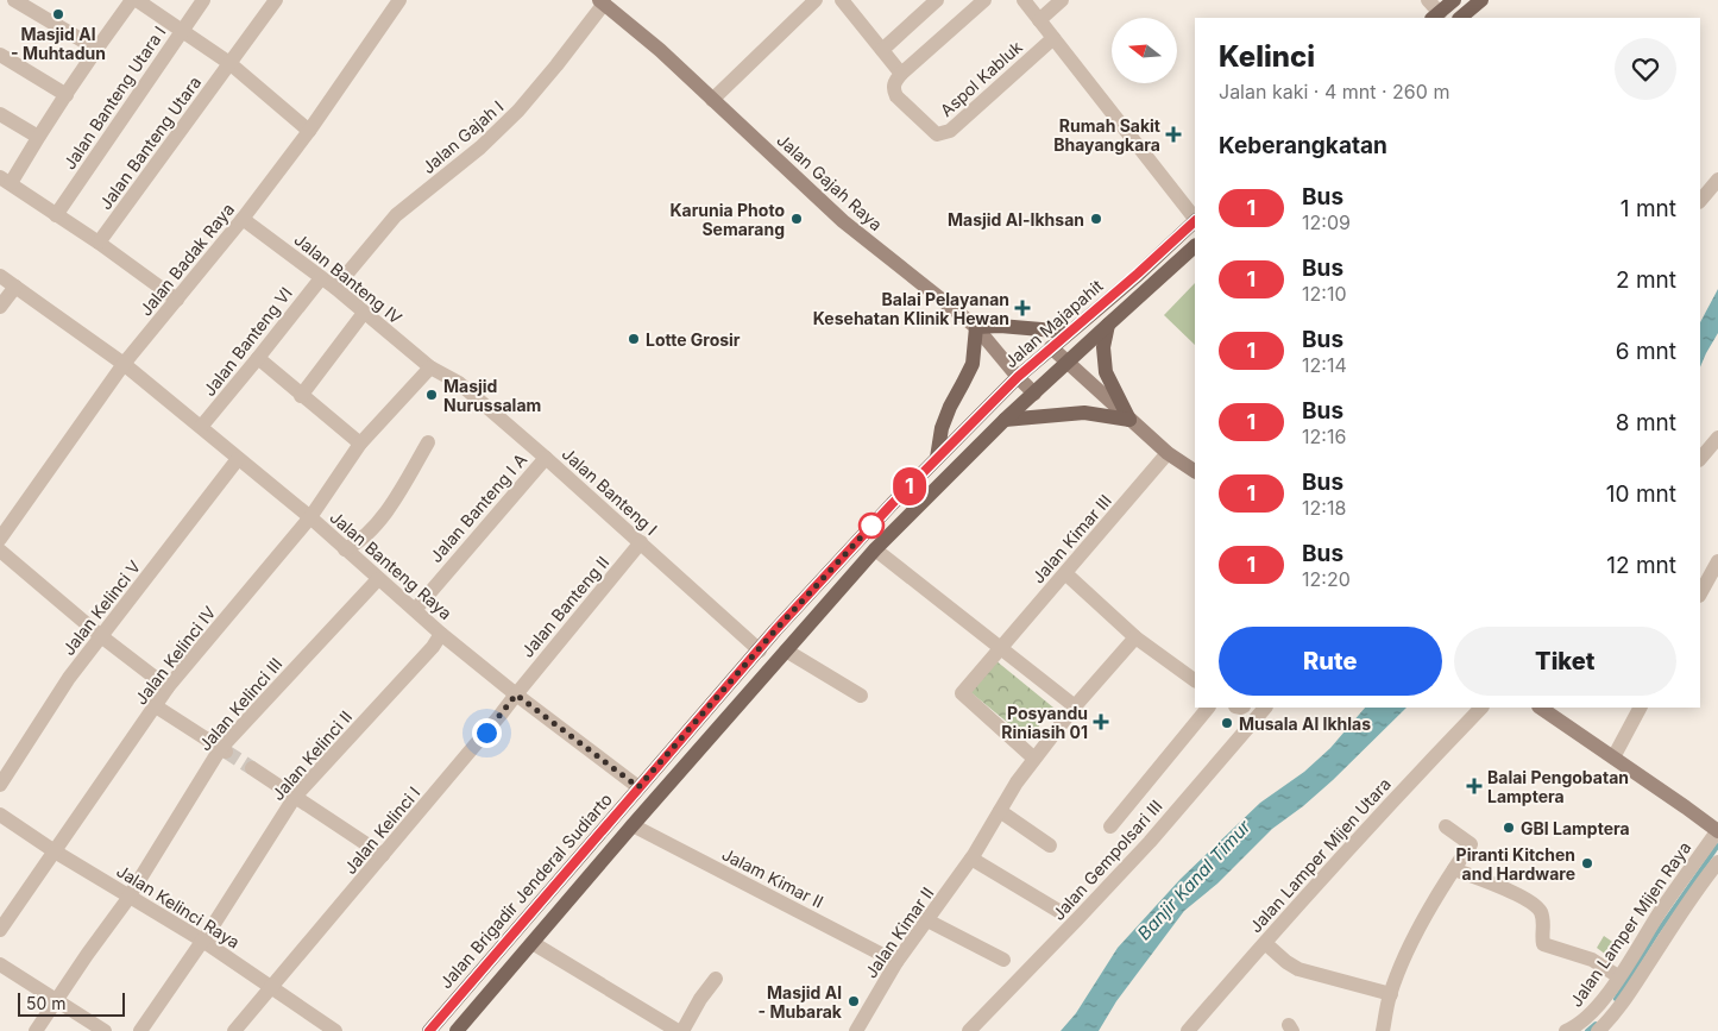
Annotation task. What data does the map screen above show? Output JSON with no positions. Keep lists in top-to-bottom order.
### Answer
{
  "streets": {
    "main road": ["Jalan Gajah Raya", "Jalan Majapahit", "Jalan Brigadir Jenderal Sudiarto"],
    "street": [
      "Aspol Kabluk",
      "Jalan Banteng Utara I",
      "Jalan Gajah I",
      "Jalan Banteng Utara",
      "Jalan Badak Raya",
      "Jalan Banteng IV",
      "Jalan Banteng VI",
      "Jalan Banteng I",
      "Jalan Banteng I A",
      "Jalan Kimar III",
      "Jalan Banteng Raya",
      "Jalan Banteng II",
      "Jalan Kelinci V",
      "Jalan Kelinci IV",
      "Jalan Kelinci III",
      "Jalan Kelinci II",
      "Jalan Kelinci I",
      "Jalan Lamper Mijen Utara",
      "Jalan Gempolsari III",
      "Jalam Kimar II",
      "Jalan Kelinci Raya",
      "Jalan Lamper Mijen Raya",
      "Jalan Kimar II"
    ]
  },
  "crossings": [
    ["Jalan Gajah I", "Jalan Gajah Raya"],
    ["Jalan Gajah I", "Jalan Banteng IV"],
    ["Jalan Gajah Raya", "Jalan Majapahit"],
    ["Jalan Badak Raya", "Jalan Banteng IV"],
    ["Jalan Badak Raya", "Jalan Banteng Raya"],
    ["Jalan Banteng IV", "Jalan Banteng VI"],
    ["Jalan Banteng IV", "Jalan Banteng I"],
    ["Jalan Banteng IV", "Jalan Kelinci IV"],
    ["Jalan Majapahit", "Jalan Brigadir Jenderal Sudiarto"],
    ["Jalan Banteng VI", "Jalan Banteng Raya"],
    ["Jalan Banteng I", "Jalan Banteng I A"],
    ["Jalan Banteng I", "Jalan Banteng II"],
    ["Jalan Banteng I", "Jalan Kelinci IV"],
    ["Jalan Banteng I", "Jalan Brigadir Jenderal Sudiarto"],
    ["Jalan Banteng I A", "Jalan Banteng Raya"],
    ["Jalan Kimar III", "Jalan Kimar II"],
    ["Jalan Banteng Raya", "Jalan Banteng II"],
    ["Jalan Banteng Raya", "Jalan Kelinci V"],
    ["Jalan Banteng Raya", "Jalan Kelinci IV"],
    ["Jalan Banteng Raya", "Jalan Kelinci III"],
    ["Jalan Banteng Raya", "Jalan Kelinci II"],
    ["Jalan Banteng Raya", "Jalan Kelinci I"],
    ["Jalan Banteng Raya", "Jalan Brigadir Jenderal Sudiarto"],
    ["Jalan Banteng II", "Jalan Kelinci I"],
    ["Jalan Kelinci IV", "Jalan Kelinci Raya"],
    ["Jalan Kelinci III", "Jalan Kelinci Raya"],
    ["Jalan Kelinci II", "Jalan Kelinci Raya"],
    ["Jalan Kelinci I", "Jalan Kelinci Raya"],
    ["Jalam Kimar II", "Jalan Kimar II"]
  ],
  "water": ["Banjir Kanal Timur"],
  "places": {
    "other": [
      "Masjid Al - Muhtadun",
      "Karunia Photo Semarang",
      "Masjid Al-Ikhsan",
      "Lotte Grosir",
      "Masjid Nurussalam",
      "Musala Al Ikhlas",
      "GBI Lamptera",
      "Piranti Kitchen and Hardware",
      "Masjid Al - Mubarak"
    ],
    "health": [
      "Rumah Sakit Bhayangkara",
      "Balai Pelayanan Kesehatan Klinik Hewan",
      "Posyandu Riniasih 01",
      "Balai Pengobatan Lamptera"
    ]
  },
  "lines": ["bus line 1"],
  "scale_bar": "50 m",
  "north": "left",
  "page": {
    "on_map": "1",
    "heading": [
      ["Kelinci", "Jalan kaki · 4 mnt · 260 m"],
      "Keberangkatan"
    ],
    "list": [
      {
        "mark": "1",
        "name": "Bus",
        "note": "12:09",
        "value": "1 mnt"
      },
      {
        "mark": "1",
        "name": "Bus",
        "note": "12:10",
        "value": "2 mnt"
      },
      {
        "mark": "1",
        "name": "Bus",
        "note": "12:14",
        "value": "6 mnt"
      },
      {
        "mark": "1",
        "name": "Bus",
        "note": "12:16",
        "value": "8 mnt"
      },
      {
        "mark": "1",
        "name": "Bus",
        "note": "12:18",
        "value": "10 mnt"
      },
      {
        "mark": "1",
        "name": "Bus",
        "note": "12:20",
        "value": "12 mnt"
      }
    ],
    "buttons": ["Rute", "Tiket"],
    "scale": "50 m"
  }
}
